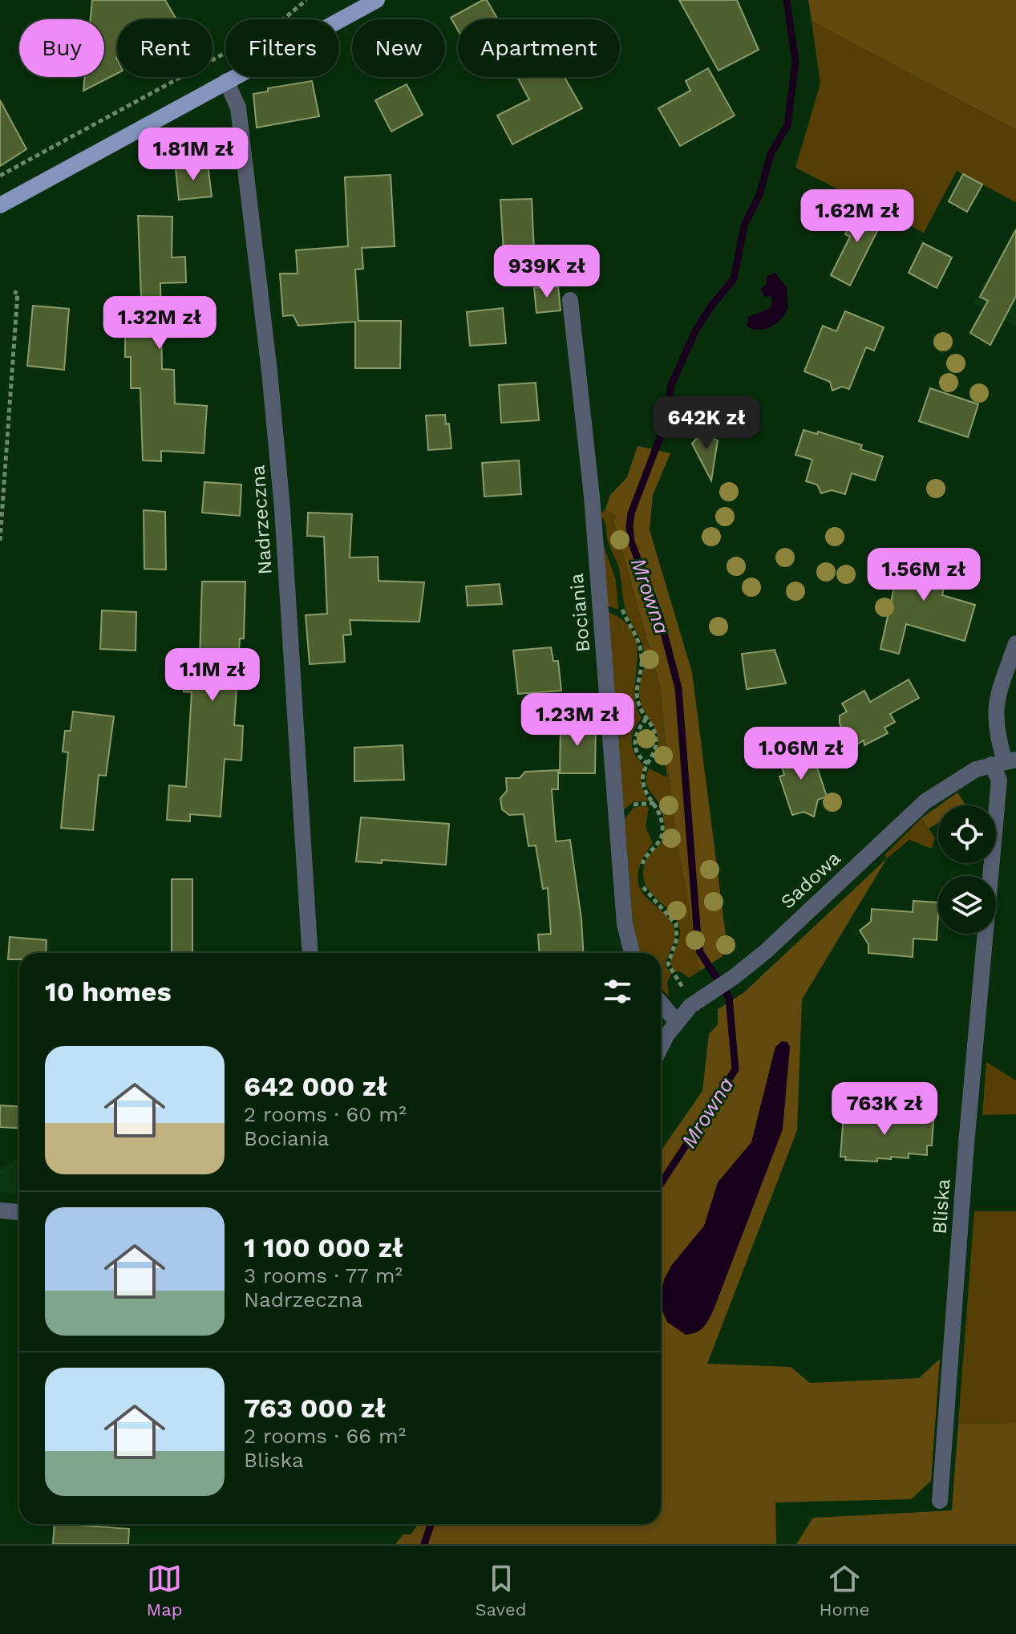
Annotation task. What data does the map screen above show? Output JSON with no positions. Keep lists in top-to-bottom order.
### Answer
{
  "streets": {
    "street": [
      "Nadrzeczna",
      "Bociania",
      "Sadowa",
      "Bliska"
    ]
  },
  "crossings": [
    ["Sadowa", "Bliska"]
  ],
  "water": ["Mrowna"],
  "page": {
    "chip": [
      "Buy",
      "Rent",
      "Filters",
      "New",
      "Apartment"
    ],
    "price": [
      "1.81M zł",
      "1.62M zł",
      "939K zł",
      "1.32M zł",
      "642K zł",
      "1.56M zł",
      "1.1M zł",
      "1.23M zł",
      "1.06M zł",
      "763K zł"
    ],
    "heading": "10 homes",
    "list": [
      {
        "name": "642 000 zł",
        "note": "2 rooms · 60 m² · Bociania"
      },
      {
        "name": "1 100 000 zł",
        "note": "3 rooms · 77 m² · Nadrzeczna"
      },
      {
        "name": "763 000 zł",
        "note": "2 rooms · 66 m² · Bliska"
      }
    ],
    "tabs": ["Map", "Saved", "Home"]
  }
}
